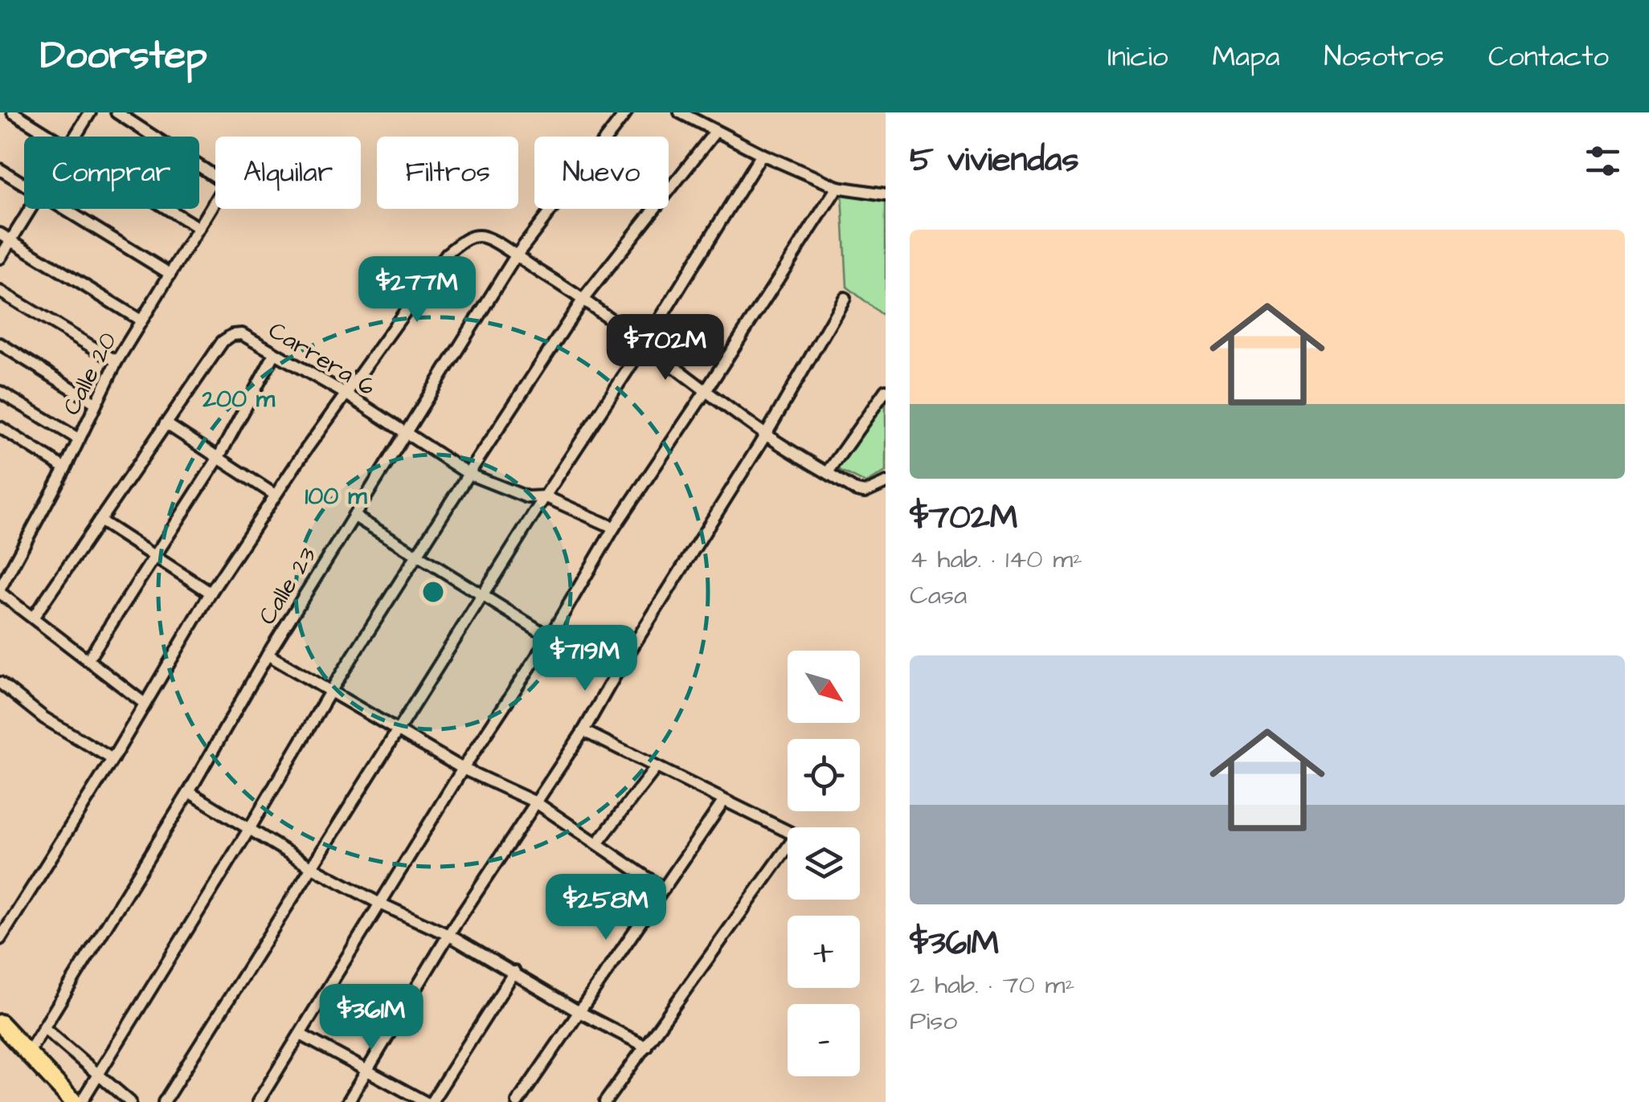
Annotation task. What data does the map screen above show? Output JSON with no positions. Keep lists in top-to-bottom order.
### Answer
{
  "streets": {
    "street": ["Carrera 6", "Calle 20", "Calle 23"]
  },
  "crossings": [
    ["Carrera 6", "Calle 23"]
  ],
  "north": "bottom right",
  "page": {
    "header": "Doorstep",
    "nav": [
      "Inicio",
      "Mapa",
      "Nosotros",
      "Contacto"
    ],
    "heading": "5 viviendas",
    "chip": [
      "Comprar",
      "Alquilar",
      "Filtros",
      "Nuevo"
    ],
    "list": [
      {
        "name": "$702M",
        "note": "4 hab. · 140 m² · Casa"
      },
      {
        "name": "$361M",
        "note": "2 hab. · 70 m² · Piso"
      }
    ],
    "price": [
      "$277M",
      "$702M",
      "$719M",
      "$258M",
      "$361M"
    ],
    "map_buttons": ["+", "−"]
  },
  "rings": ["200 m", "100 m"]
}
